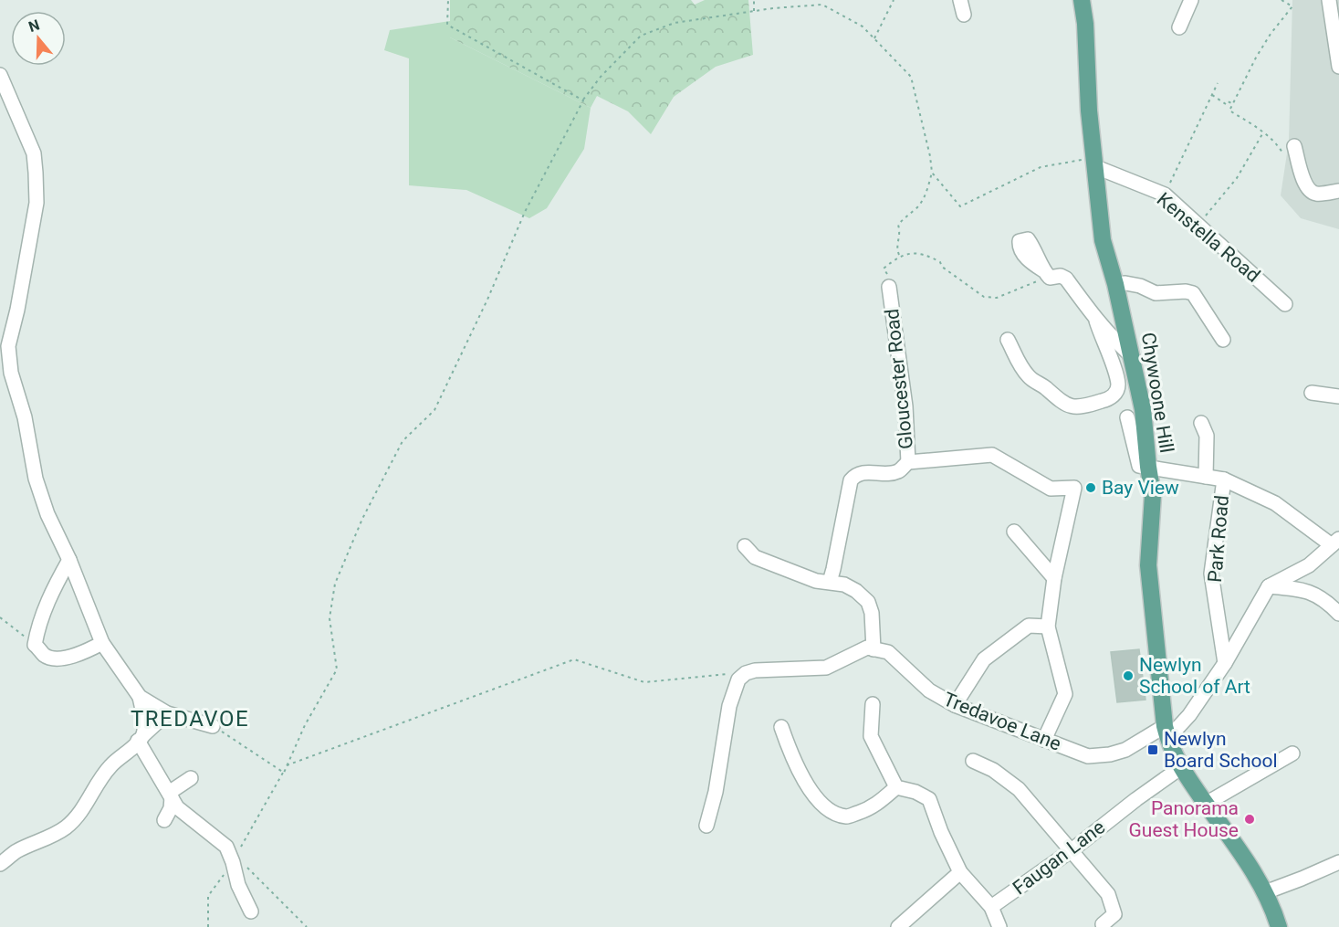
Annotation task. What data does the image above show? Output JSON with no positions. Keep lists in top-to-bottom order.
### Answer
{
  "streets": {
    "main road": ["Chywoone Hill"],
    "street": [
      "Kenstella Road",
      "Gloucester Road",
      "Park Road",
      "Tredavoe Lane",
      "Faugan Lane"
    ]
  },
  "crossings": [
    ["Kenstella Road", "Chywoone Hill"],
    ["Gloucester Road", "Tredavoe Lane"],
    ["Chywoone Hill", "Tredavoe Lane"],
    ["Chywoone Hill", "Faugan Lane"],
    ["Park Road", "Tredavoe Lane"]
  ],
  "districts": ["TREDAVOE"],
  "places": {
    "other": ["Bay View", "Newlyn School of Art", "Panorama Guest House"],
    "transit": ["Newlyn Board School"]
  },
  "north": "top"
}
